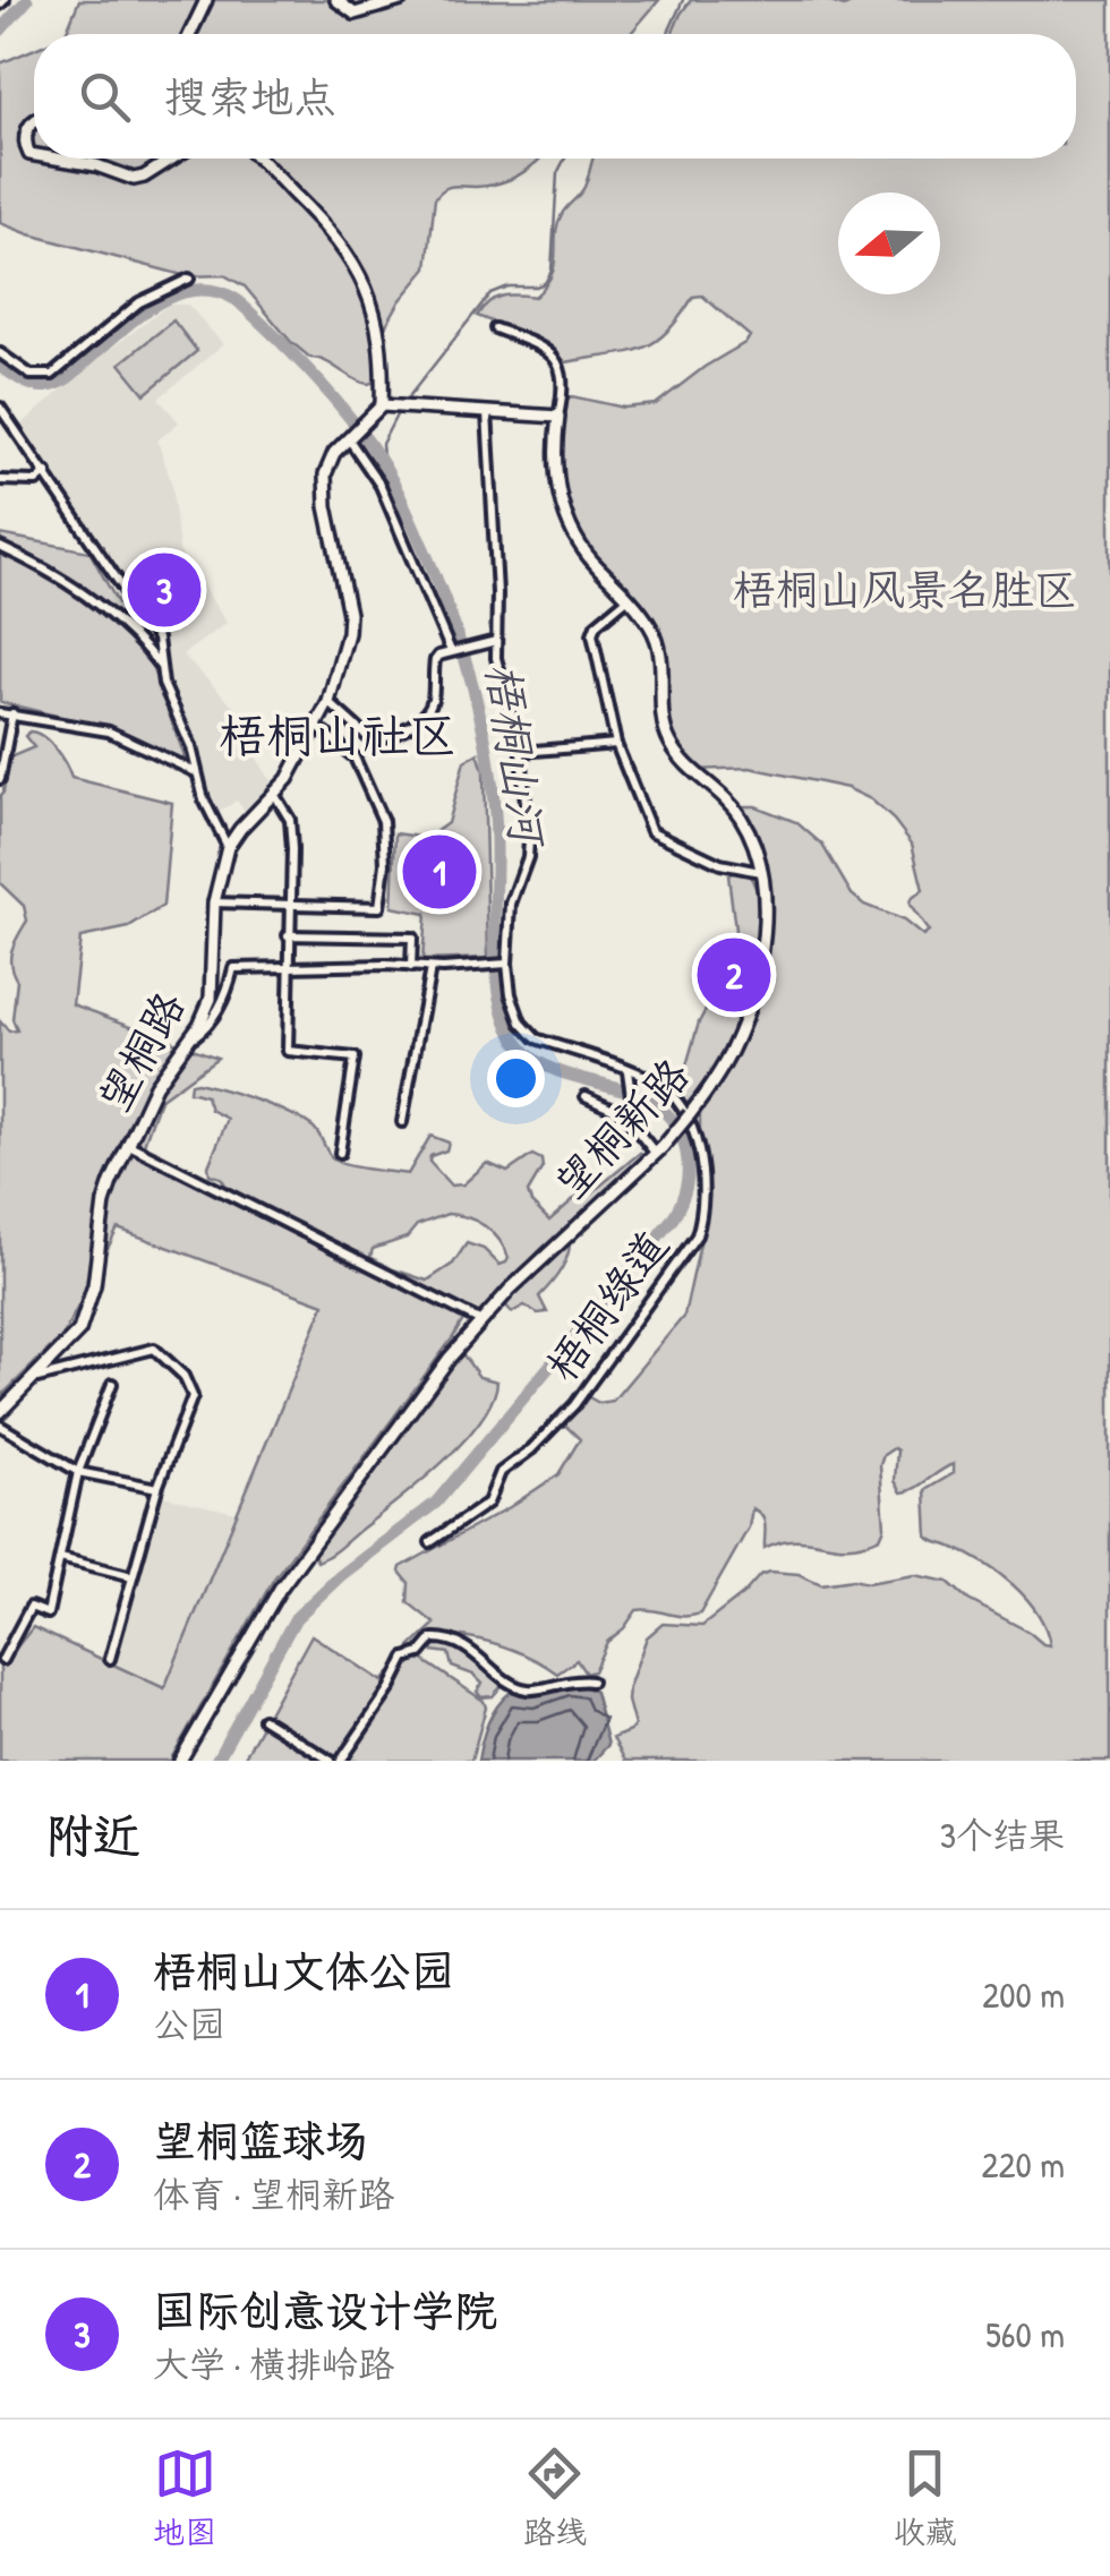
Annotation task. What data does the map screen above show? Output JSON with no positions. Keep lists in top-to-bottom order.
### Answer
{
  "streets": {
    "street": ["望桐路", "望桐新路", "梧桐绿道"]
  },
  "districts": ["梧桐山社区"],
  "water": ["梧桐山河"],
  "parks": ["梧桐山风景名胜区"],
  "north": "left",
  "page": {
    "search": "搜索地点",
    "pins": ["3", "1", "2"],
    "heading": ["附近", "3个结果"],
    "list": [
      {
        "mark": "1",
        "name": "梧桐山文体公园",
        "note": "公园",
        "value": "200 m"
      },
      {
        "mark": "2",
        "name": "望桐篮球场",
        "note": "体育 · 望桐新路",
        "value": "220 m"
      },
      {
        "mark": "3",
        "name": "国际创意设计学院",
        "note": "大学 · 横排岭路",
        "value": "560 m"
      }
    ],
    "nav": ["地图", "路线", "收藏"]
  }
}
